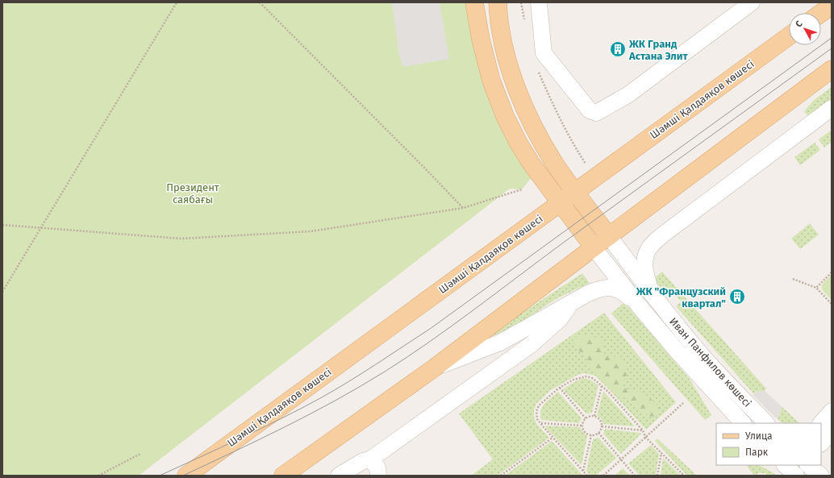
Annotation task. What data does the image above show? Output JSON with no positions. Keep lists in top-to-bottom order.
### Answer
{
  "streets": {
    "main road": ["Шәмші Қалдаяқов көшесі"],
    "street": ["Иван Панфилов көшесі"]
  },
  "parks": ["Президент саябағы"],
  "places": {
    "building": ["ЖК Гранд Астана Элит", "ЖК \"Французский квартал\""]
  },
  "legend": ["Улица", "Парк"],
  "north": "top left"
}
